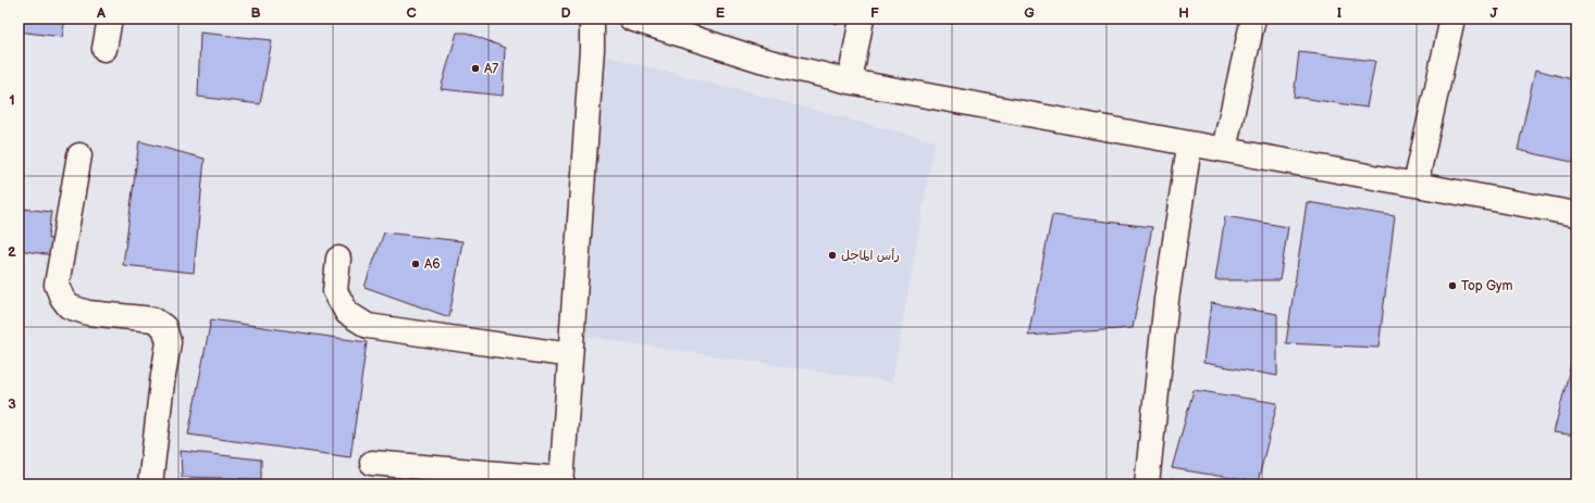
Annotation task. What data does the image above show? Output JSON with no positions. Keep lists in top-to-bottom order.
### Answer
{
  "places": [
    "A7",
    "رأس الماجل",
    "A6",
    "Top Gym"
  ],
  "grid": {
    "columns": [
      "A",
      "B",
      "C",
      "D",
      "E",
      "F",
      "G",
      "H",
      "I",
      "J"
    ],
    "rows": ["1", "2", "3"]
  }
}
